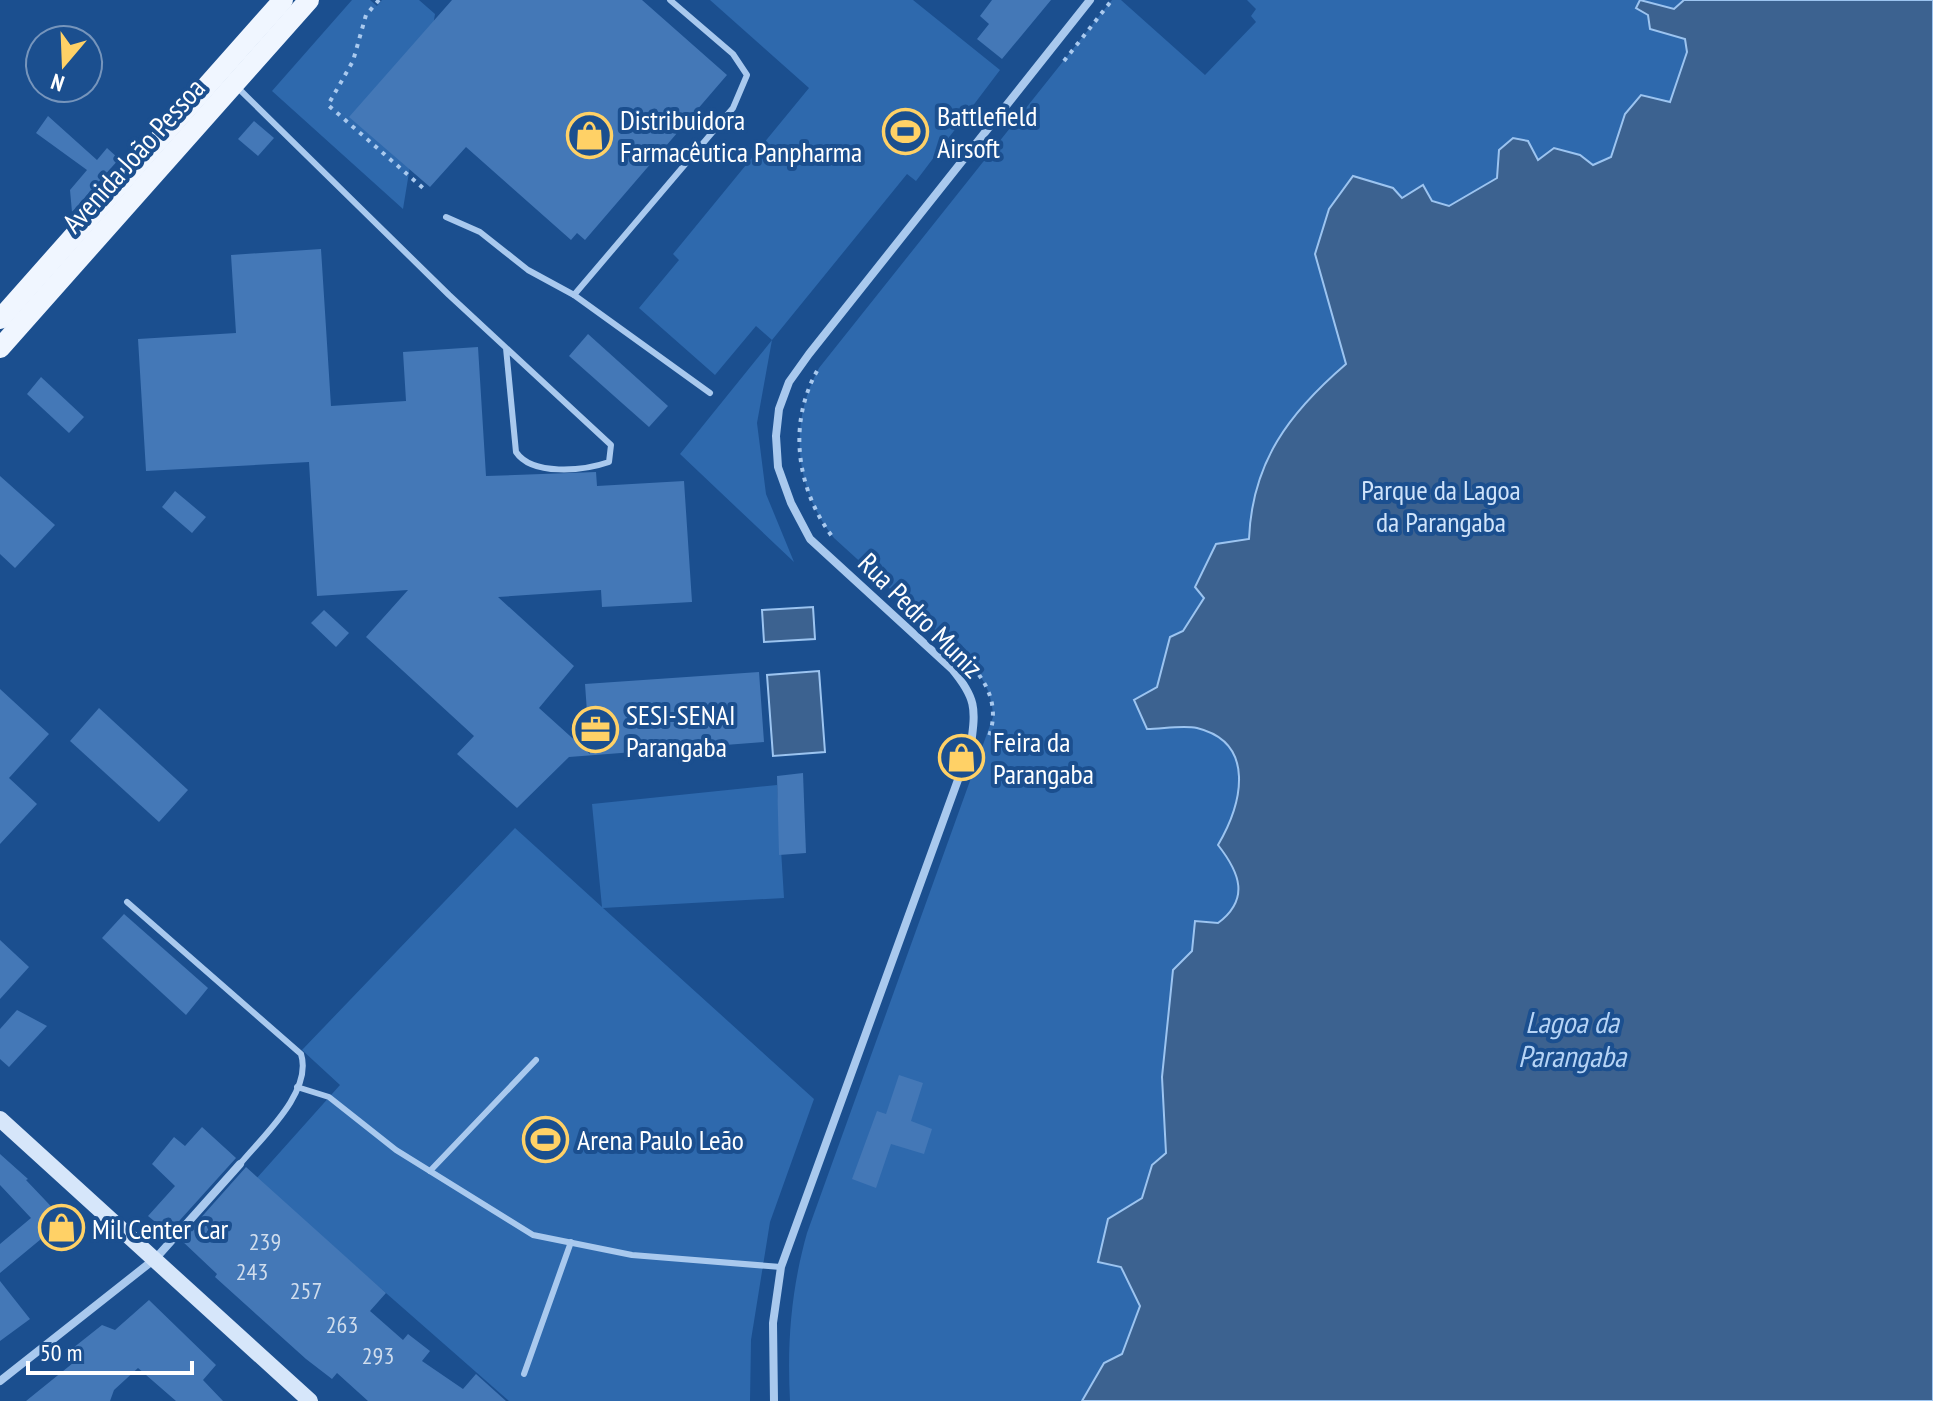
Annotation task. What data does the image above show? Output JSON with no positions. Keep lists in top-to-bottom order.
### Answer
{
  "streets": {
    "main road": ["Avenida João Pessoa"],
    "street": ["Rua Pedro Muniz"]
  },
  "water": ["Lagoa da Parangaba"],
  "parks": ["Parque da Lagoa da Parangaba"],
  "places": {
    "sports": ["Battlefield Airsoft", "Arena Paulo Leão"],
    "shop": ["Distribuidora Farmacêutica Panpharma", "Feira da Parangaba", "Mil Center Car"],
    "office": ["SESI-SENAI Parangaba"]
  },
  "house_numbers": [
    "239",
    "243",
    "257",
    "263",
    "293"
  ],
  "scale_bar": "50 m",
  "north": "bottom"
}
